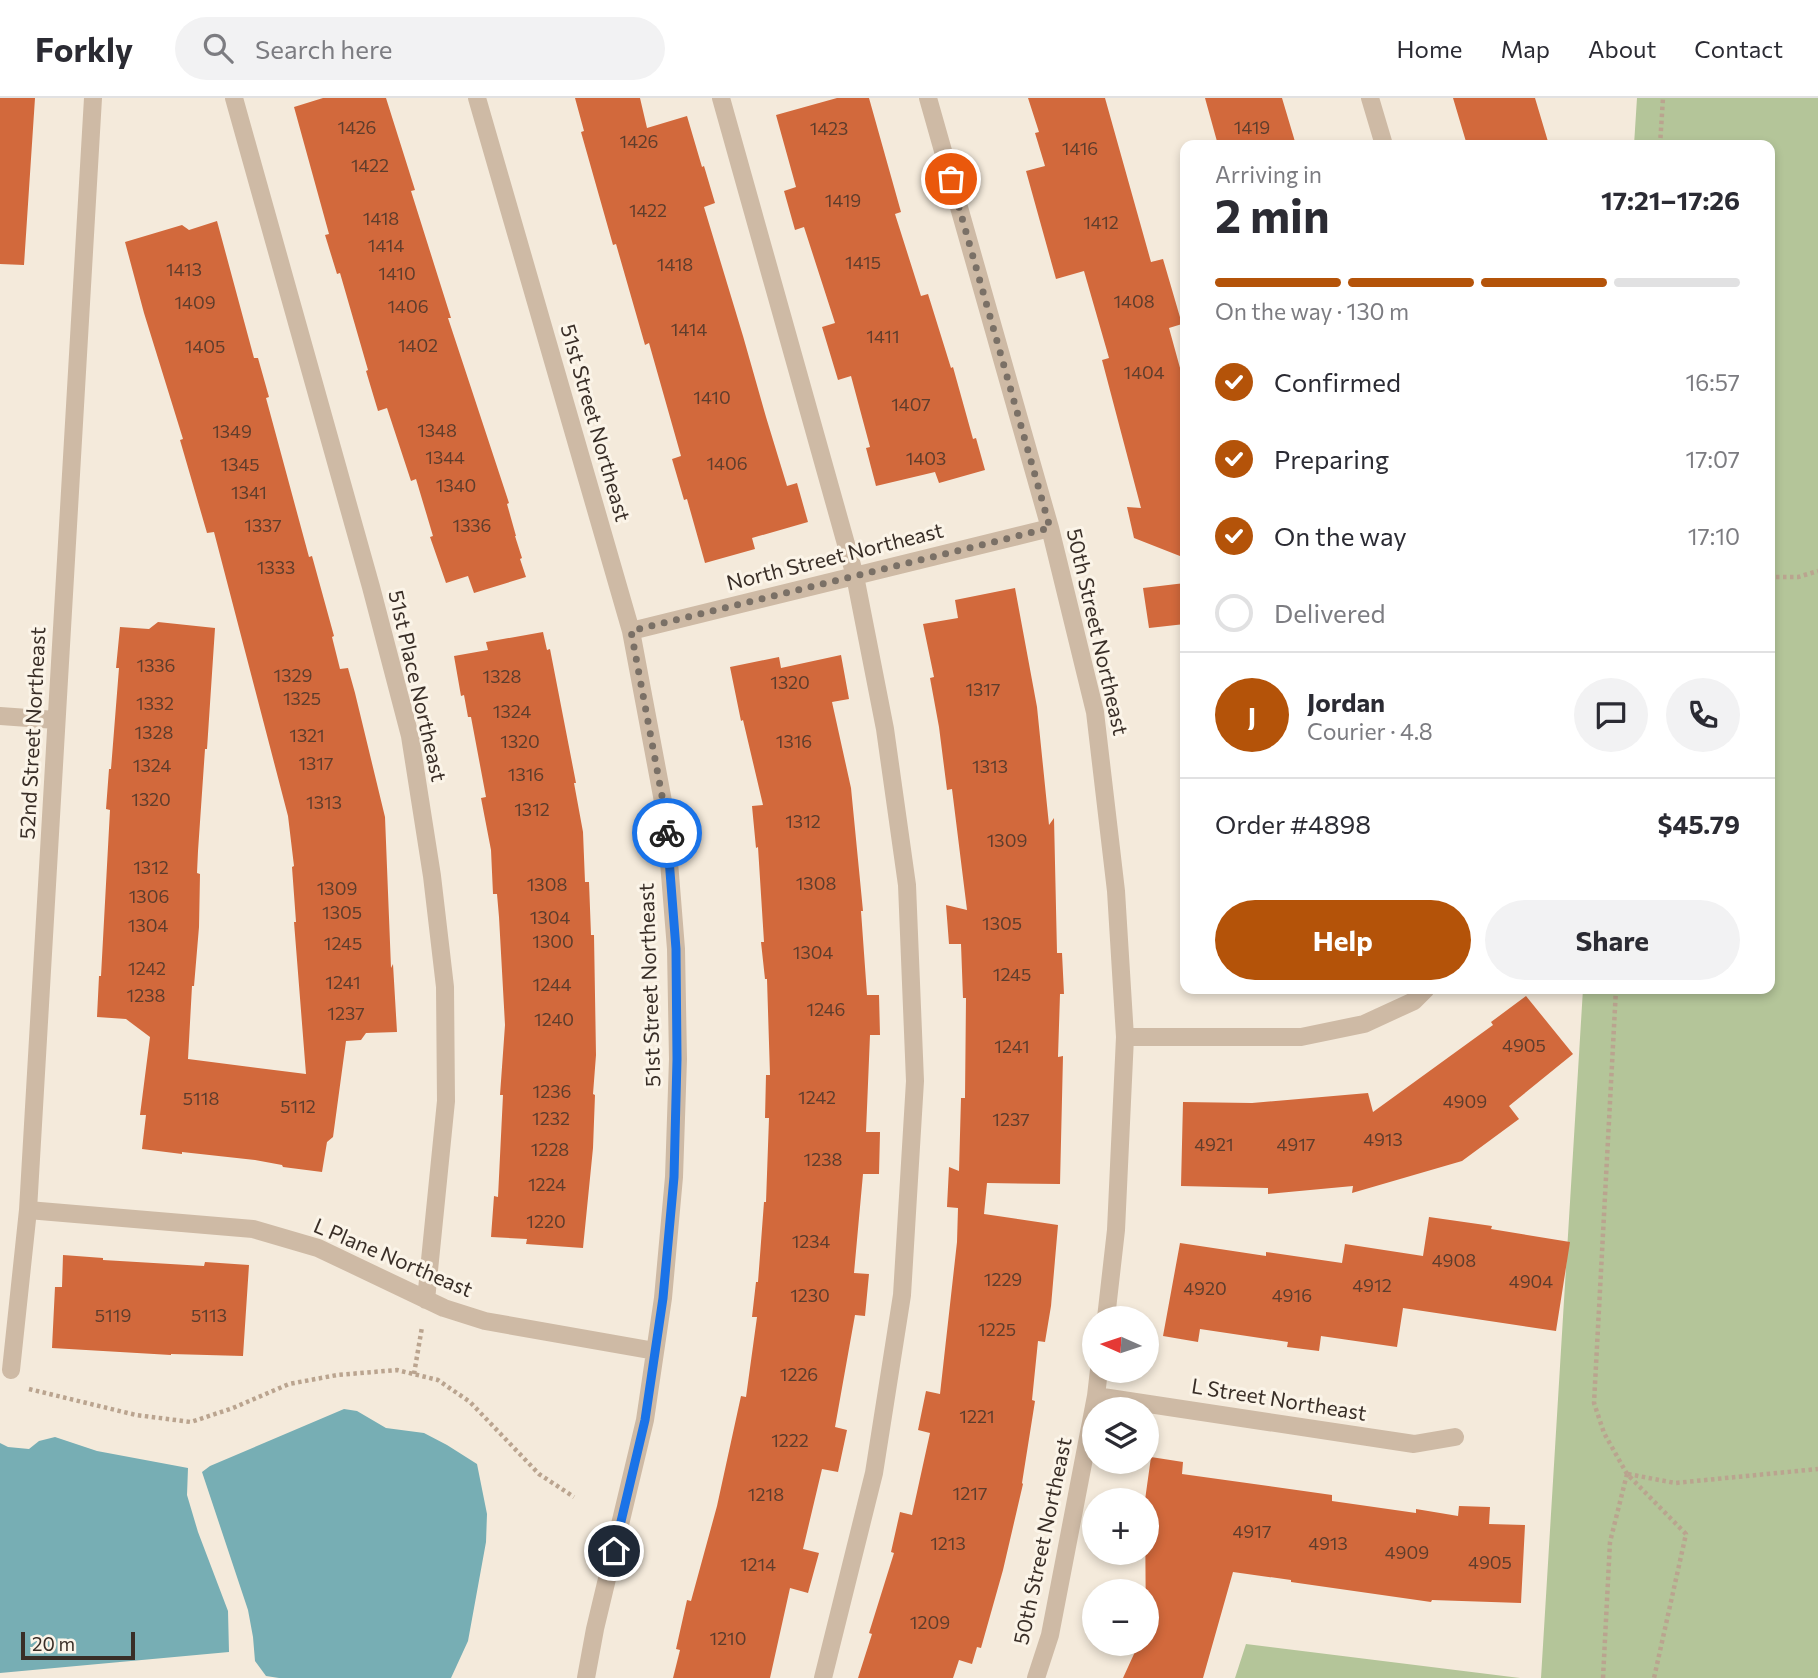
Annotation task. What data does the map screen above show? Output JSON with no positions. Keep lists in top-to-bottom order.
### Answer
{
  "streets": {
    "street": [
      "51st Street Northeast",
      "North Street Northeast",
      "50th Street Northeast",
      "51st Place Northeast",
      "52nd Street Northeast",
      "L Plane Northeast",
      "L Street Northeast"
    ]
  },
  "crossings": [
    ["51st Street Northeast", "North Street Northeast"],
    ["51st Street Northeast", "L Plane Northeast"],
    ["North Street Northeast", "50th Street Northeast"],
    ["50th Street Northeast", "L Street Northeast"],
    ["51st Place Northeast", "L Plane Northeast"],
    ["52nd Street Northeast", "L Plane Northeast"]
  ],
  "house_numbers": [
    "1426",
    "1419",
    "1423",
    "1426",
    "1416",
    "1422",
    "1419",
    "1422",
    "1418",
    "1412",
    "1414",
    "1415",
    "1418",
    "1413",
    "1410",
    "1408",
    "1409",
    "1406",
    "1414",
    "1411",
    "1402",
    "1405",
    "1404",
    "1410",
    "1407",
    "1348",
    "1349",
    "1344",
    "1403",
    "1406",
    "1345",
    "1340",
    "1341",
    "1337",
    "1336",
    "1333",
    "1336",
    "1329",
    "1328",
    "1320",
    "1317",
    "1325",
    "1332",
    "1324",
    "1328",
    "1321",
    "1320",
    "1316",
    "1317",
    "1324",
    "1313",
    "1316",
    "1320",
    "1313",
    "1312",
    "1312",
    "1309",
    "1312",
    "1308",
    "1308",
    "1309",
    "1306",
    "1305",
    "1304",
    "1305",
    "1304",
    "1300",
    "1245",
    "1304",
    "1242",
    "1245",
    "1241",
    "1244",
    "1238",
    "1246",
    "1237",
    "1240",
    "4905",
    "1241",
    "1236",
    "1242",
    "5118",
    "4909",
    "5112",
    "1232",
    "1237",
    "4913",
    "4921",
    "4917",
    "1228",
    "1238",
    "1224",
    "1220",
    "1234",
    "4908",
    "1229",
    "4904",
    "4912",
    "4920",
    "1230",
    "4916",
    "5119",
    "5113",
    "1225",
    "1226",
    "1221",
    "1222",
    "1217",
    "1218",
    "4917",
    "1213",
    "4913",
    "4909",
    "4905",
    "1214",
    "1209",
    "1210"
  ],
  "scale_bar": "20 m",
  "north": "left",
  "page": {
    "header": "Forkly",
    "search": "Search here",
    "nav": [
      "Home",
      "Map",
      "About",
      "Contact"
    ],
    "heading": ["2 min", "Arriving in", "17:21–17:26"],
    "panel": [
      "Jordan",
      "Courier · 4.8",
      "Order #4898",
      "$45.79"
    ],
    "bar": "On the way · 130 m",
    "list": [
      ["Confirmed", "16:57"],
      ["Preparing", "17:07"],
      ["On the way", "17:10"],
      "Delivered"
    ],
    "round": "J",
    "buttons": ["Help", "Share"],
    "map_buttons": ["+", "−"],
    "scale": "20 m"
  }
}
